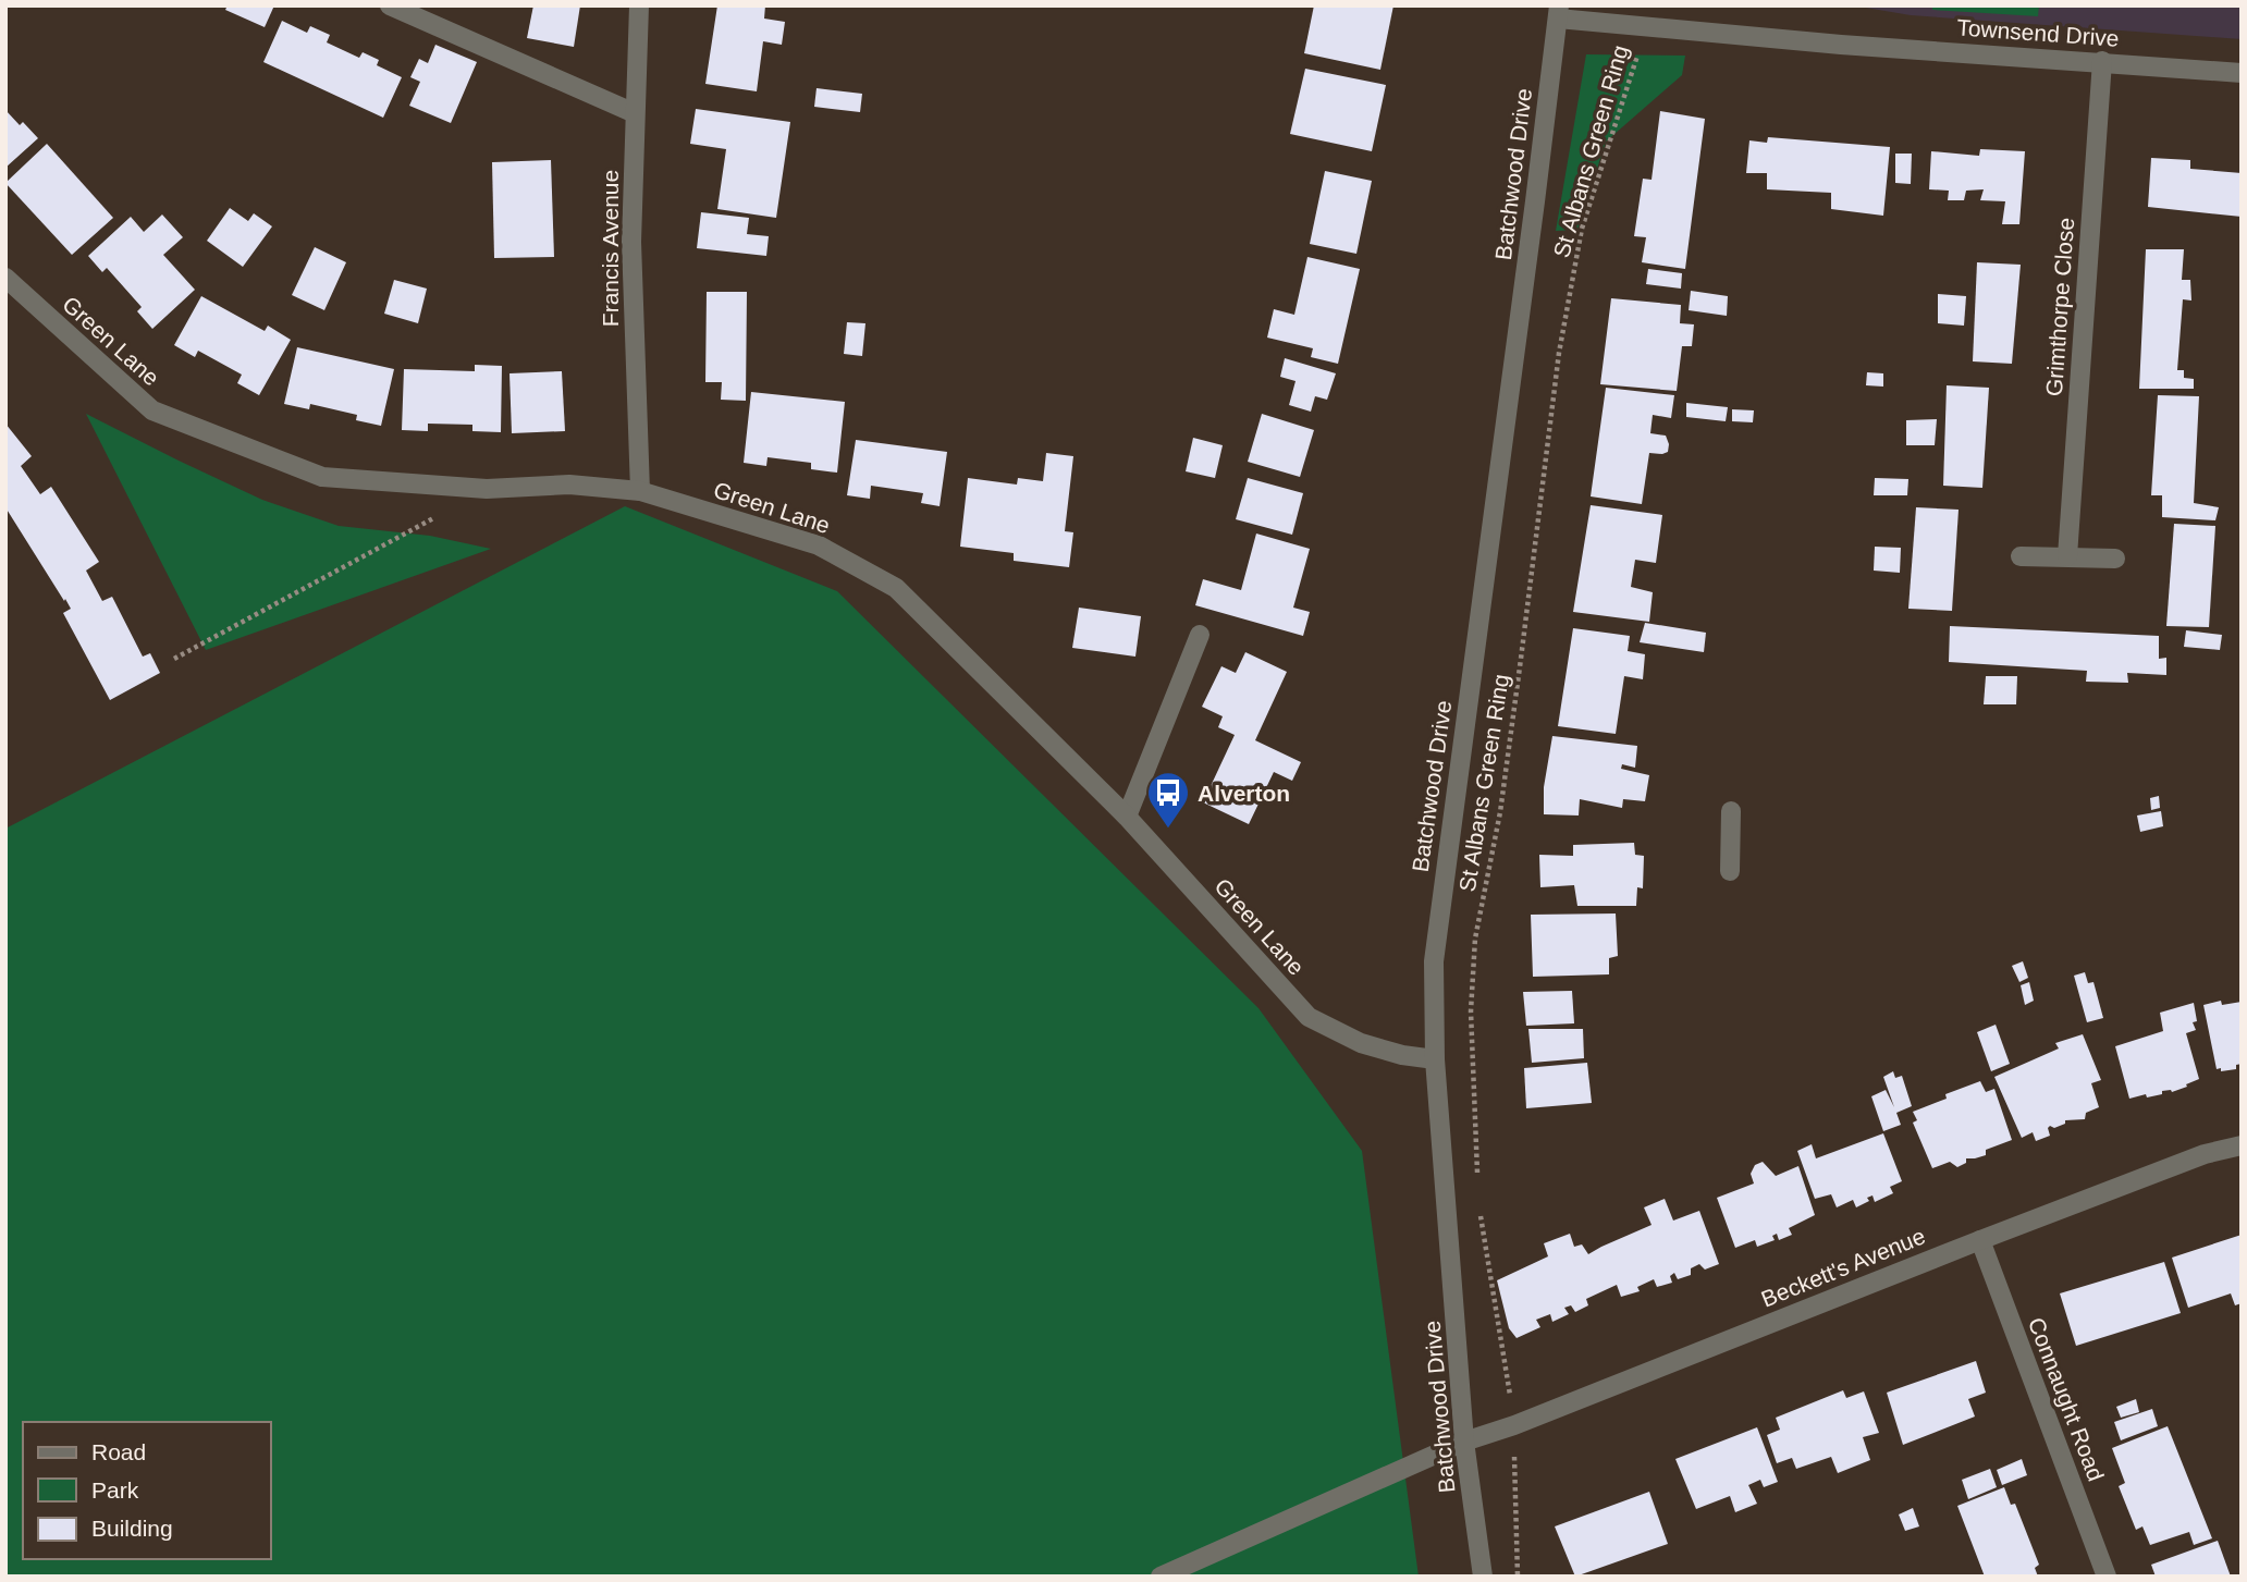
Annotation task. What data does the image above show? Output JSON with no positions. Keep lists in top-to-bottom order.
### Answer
{
  "streets": {
    "street": [
      "Townsend Drive",
      "Batchwood Drive",
      "Francis Avenue",
      "Grimthorpe Close",
      "Green Lane",
      "Beckett's Avenue",
      "Connaught Road"
    ],
    "path": ["St Albans Green Ring"]
  },
  "crossings": [
    ["Townsend Drive", "St Albans Green Ring"],
    ["Townsend Drive", "Batchwood Drive"],
    ["Townsend Drive", "Grimthorpe Close"],
    ["Batchwood Drive", "Green Lane"],
    ["Batchwood Drive", "Beckett's Avenue"],
    ["Francis Avenue", "Green Lane"],
    ["Beckett's Avenue", "Connaught Road"]
  ],
  "places": {
    "bus stop": ["Alverton"]
  },
  "legend": ["Road", "Park", "Building"]
}
